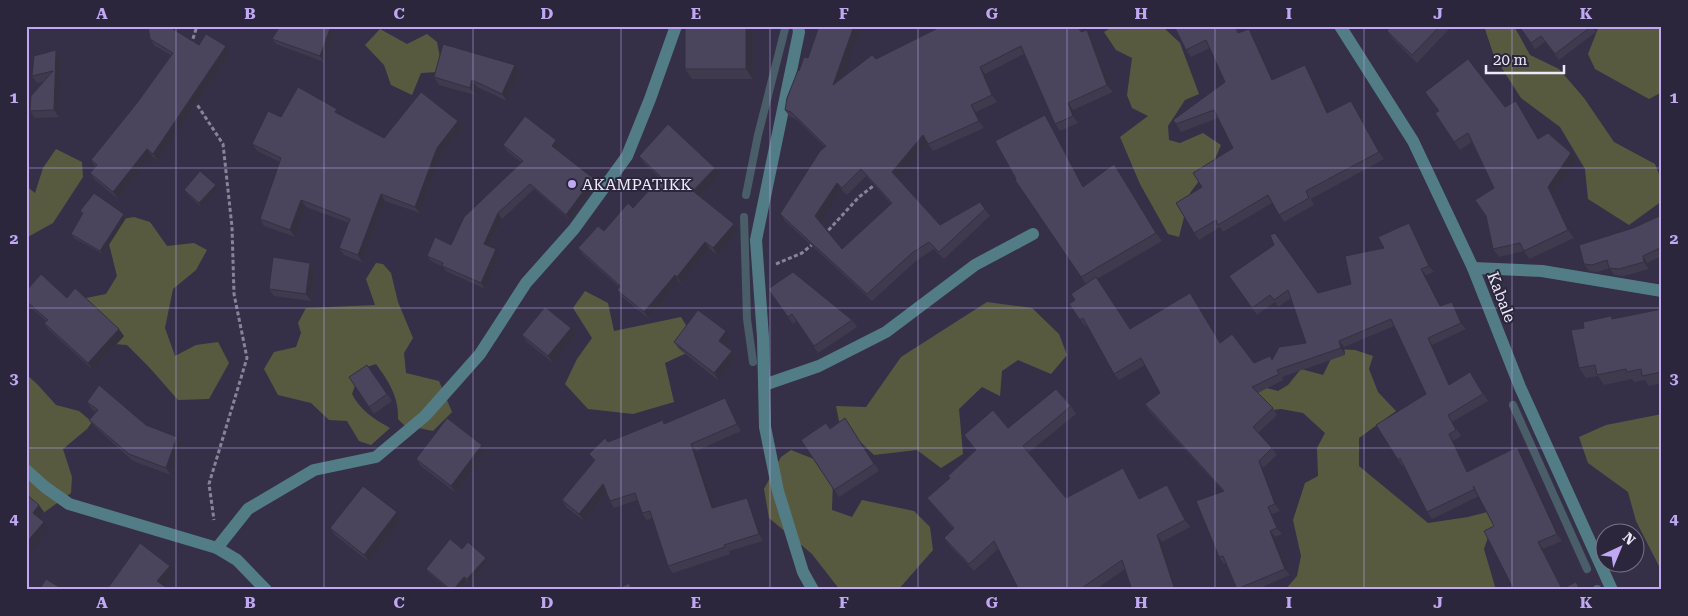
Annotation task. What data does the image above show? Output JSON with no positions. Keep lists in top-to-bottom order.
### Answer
{
  "streets": {
    "street": ["Kabale"]
  },
  "places": ["AKAMPATIKK"],
  "scale_bar": "20 m",
  "north": "top right",
  "grid": {
    "columns": [
      "A",
      "B",
      "C",
      "D",
      "E",
      "F",
      "G",
      "H",
      "I",
      "J",
      "K"
    ],
    "rows": [
      "1",
      "2",
      "3",
      "4"
    ]
  }
}
